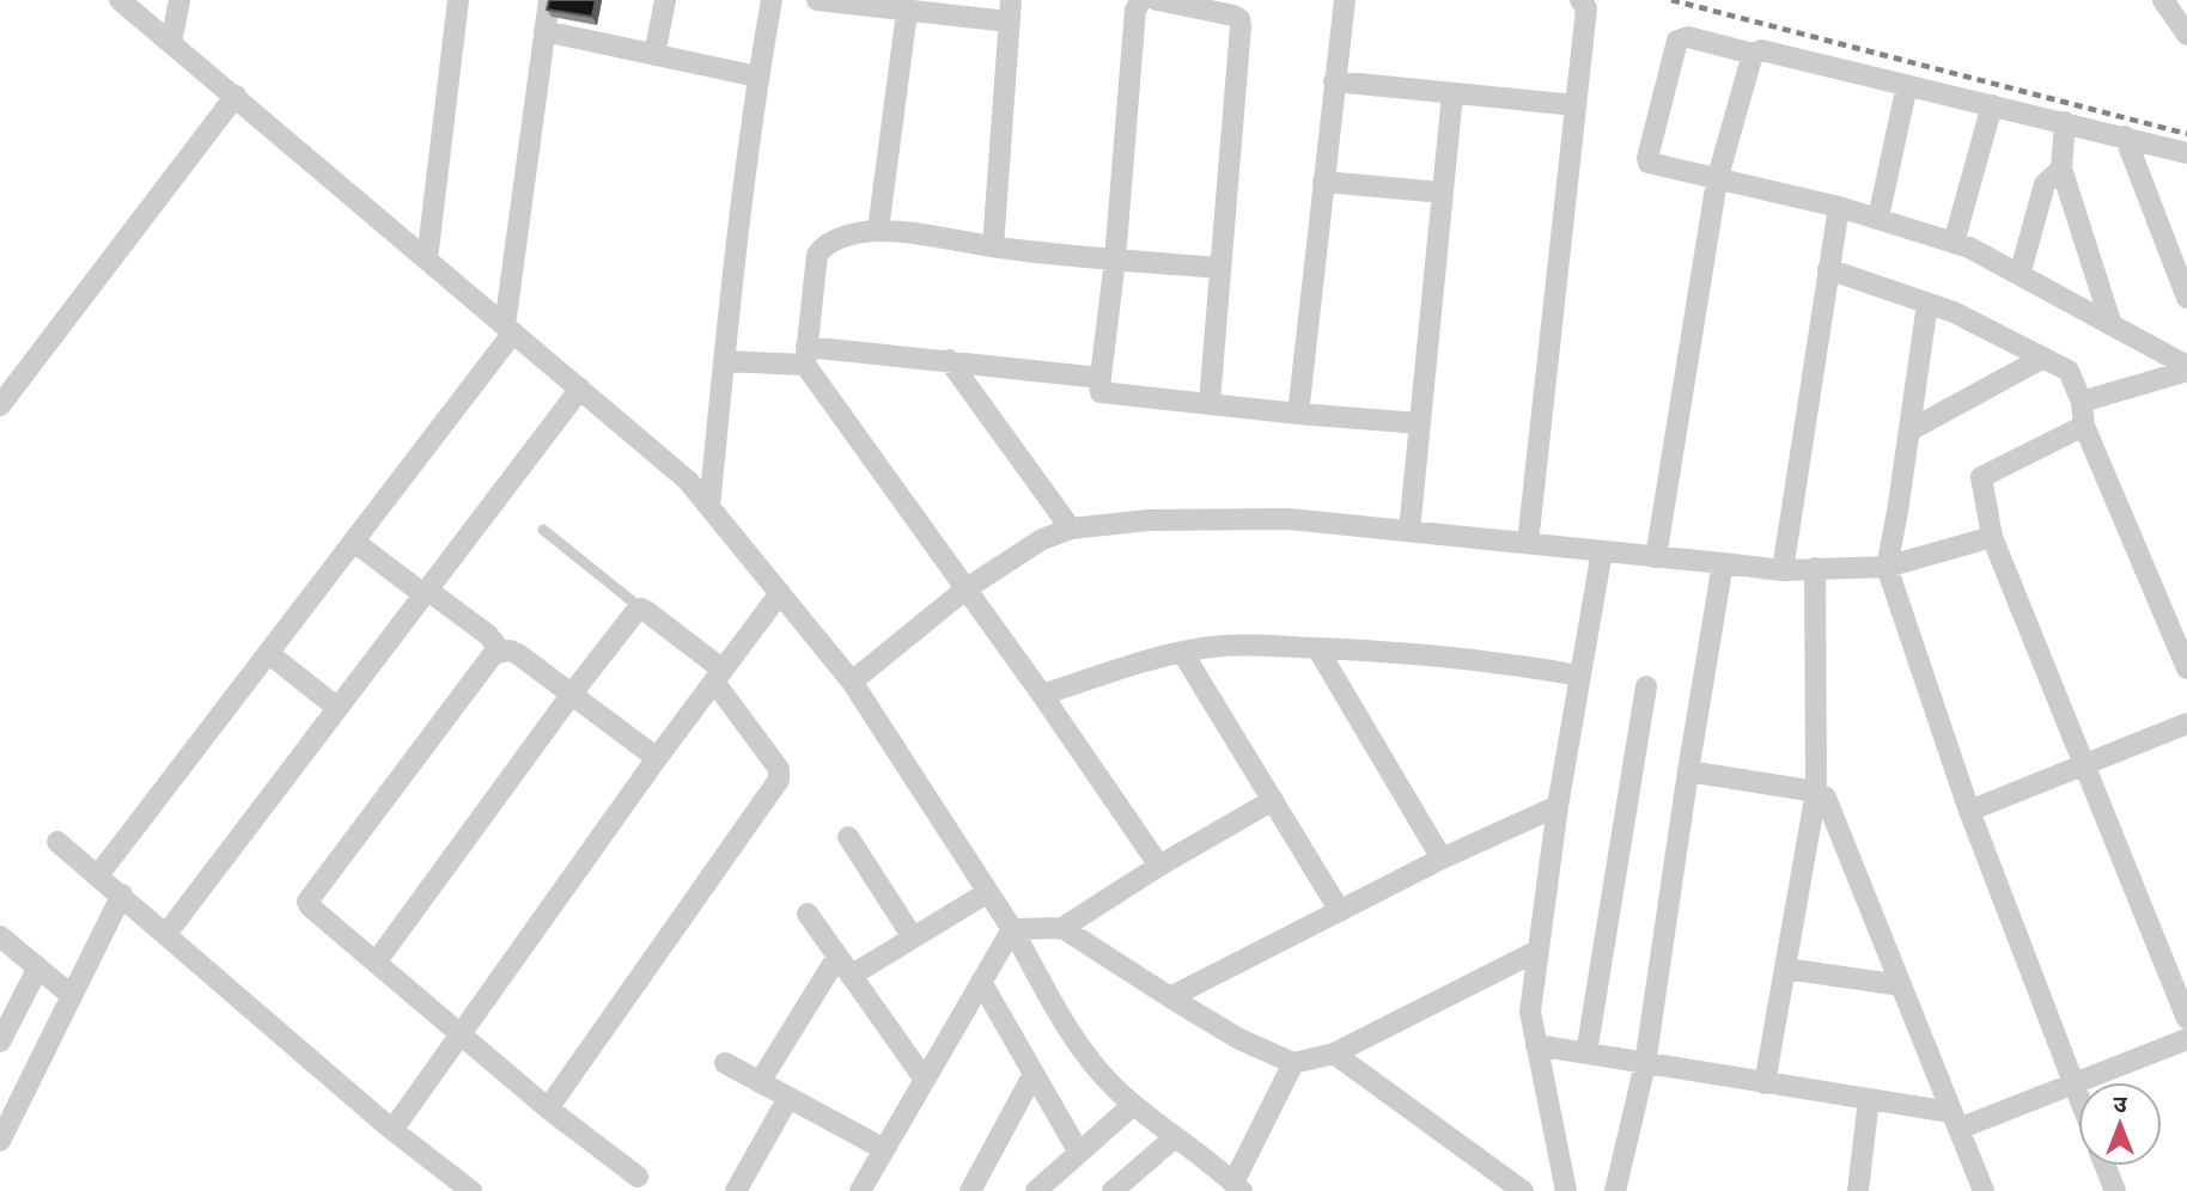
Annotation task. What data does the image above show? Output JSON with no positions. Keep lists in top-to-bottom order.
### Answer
{
  "north": "top"
}
